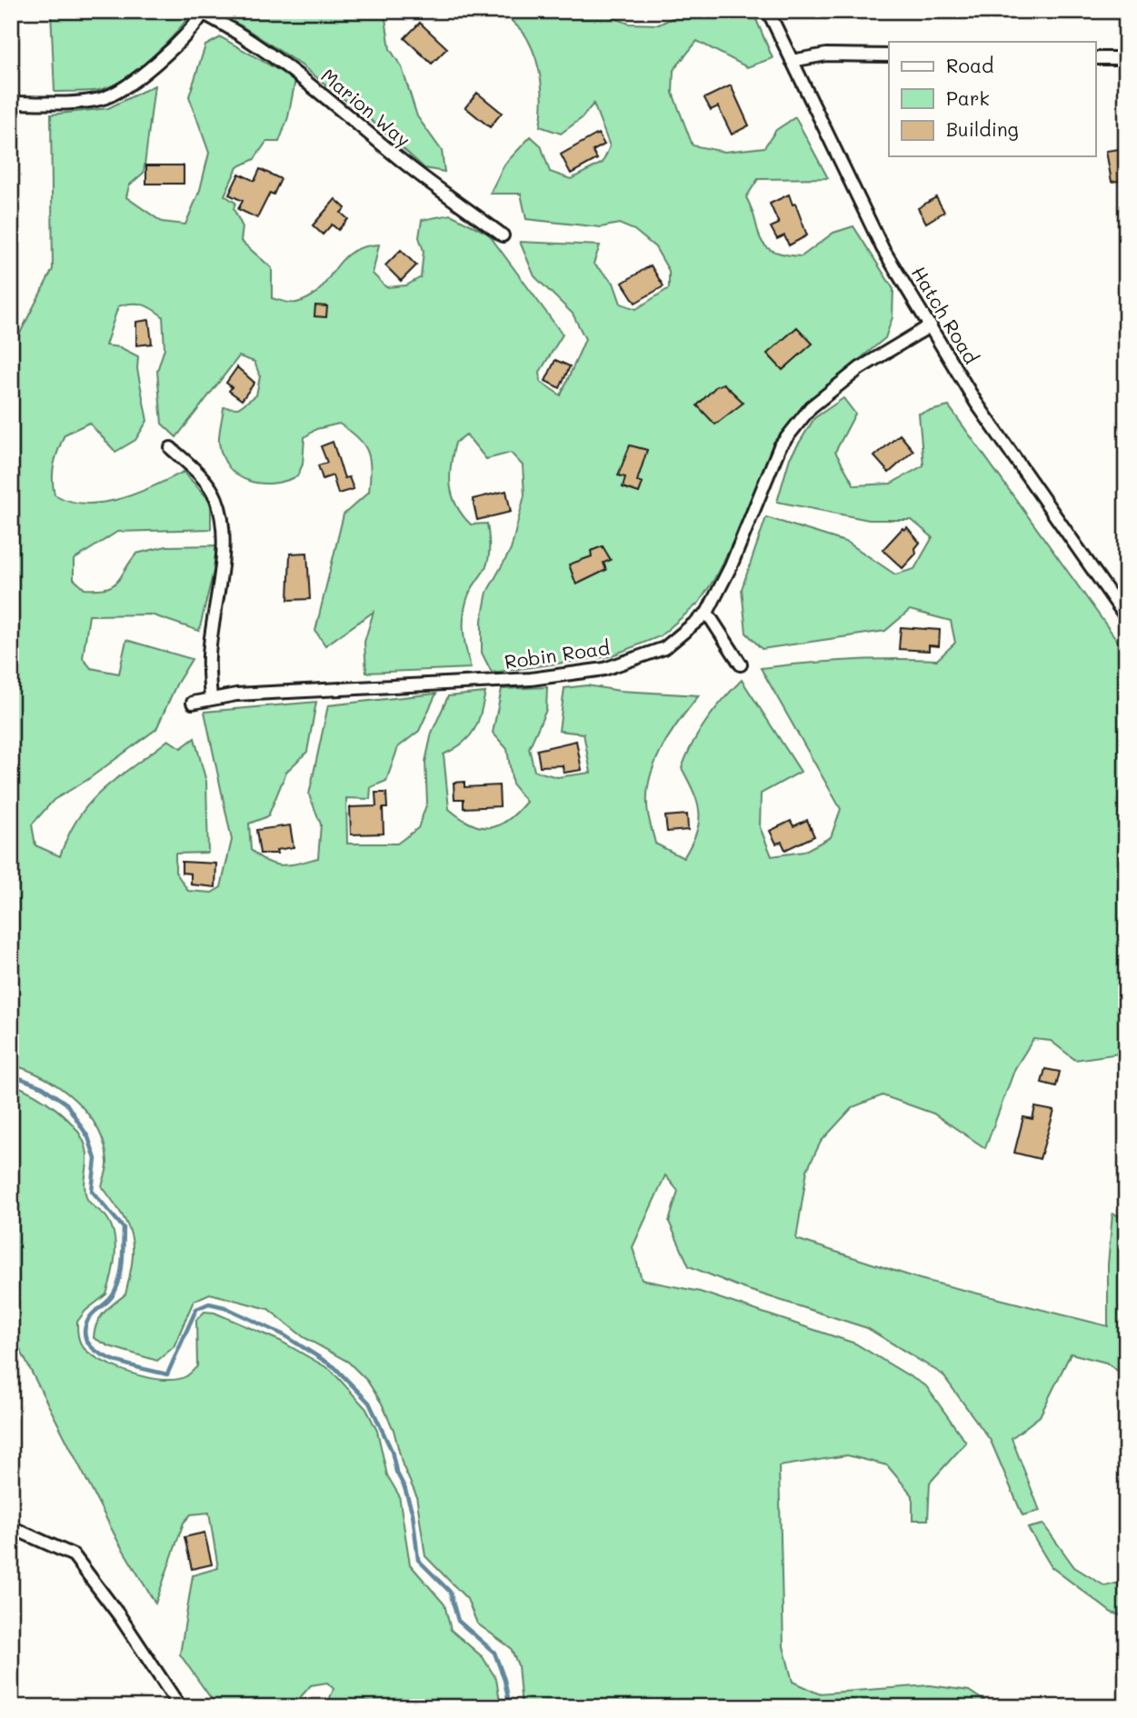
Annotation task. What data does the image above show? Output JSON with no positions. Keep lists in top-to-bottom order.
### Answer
{
  "streets": {
    "street": ["Marion Way", "Hatch Road", "Robin Road"]
  },
  "crossings": [
    ["Hatch Road", "Robin Road"]
  ],
  "legend": ["Road", "Park", "Building"]
}
